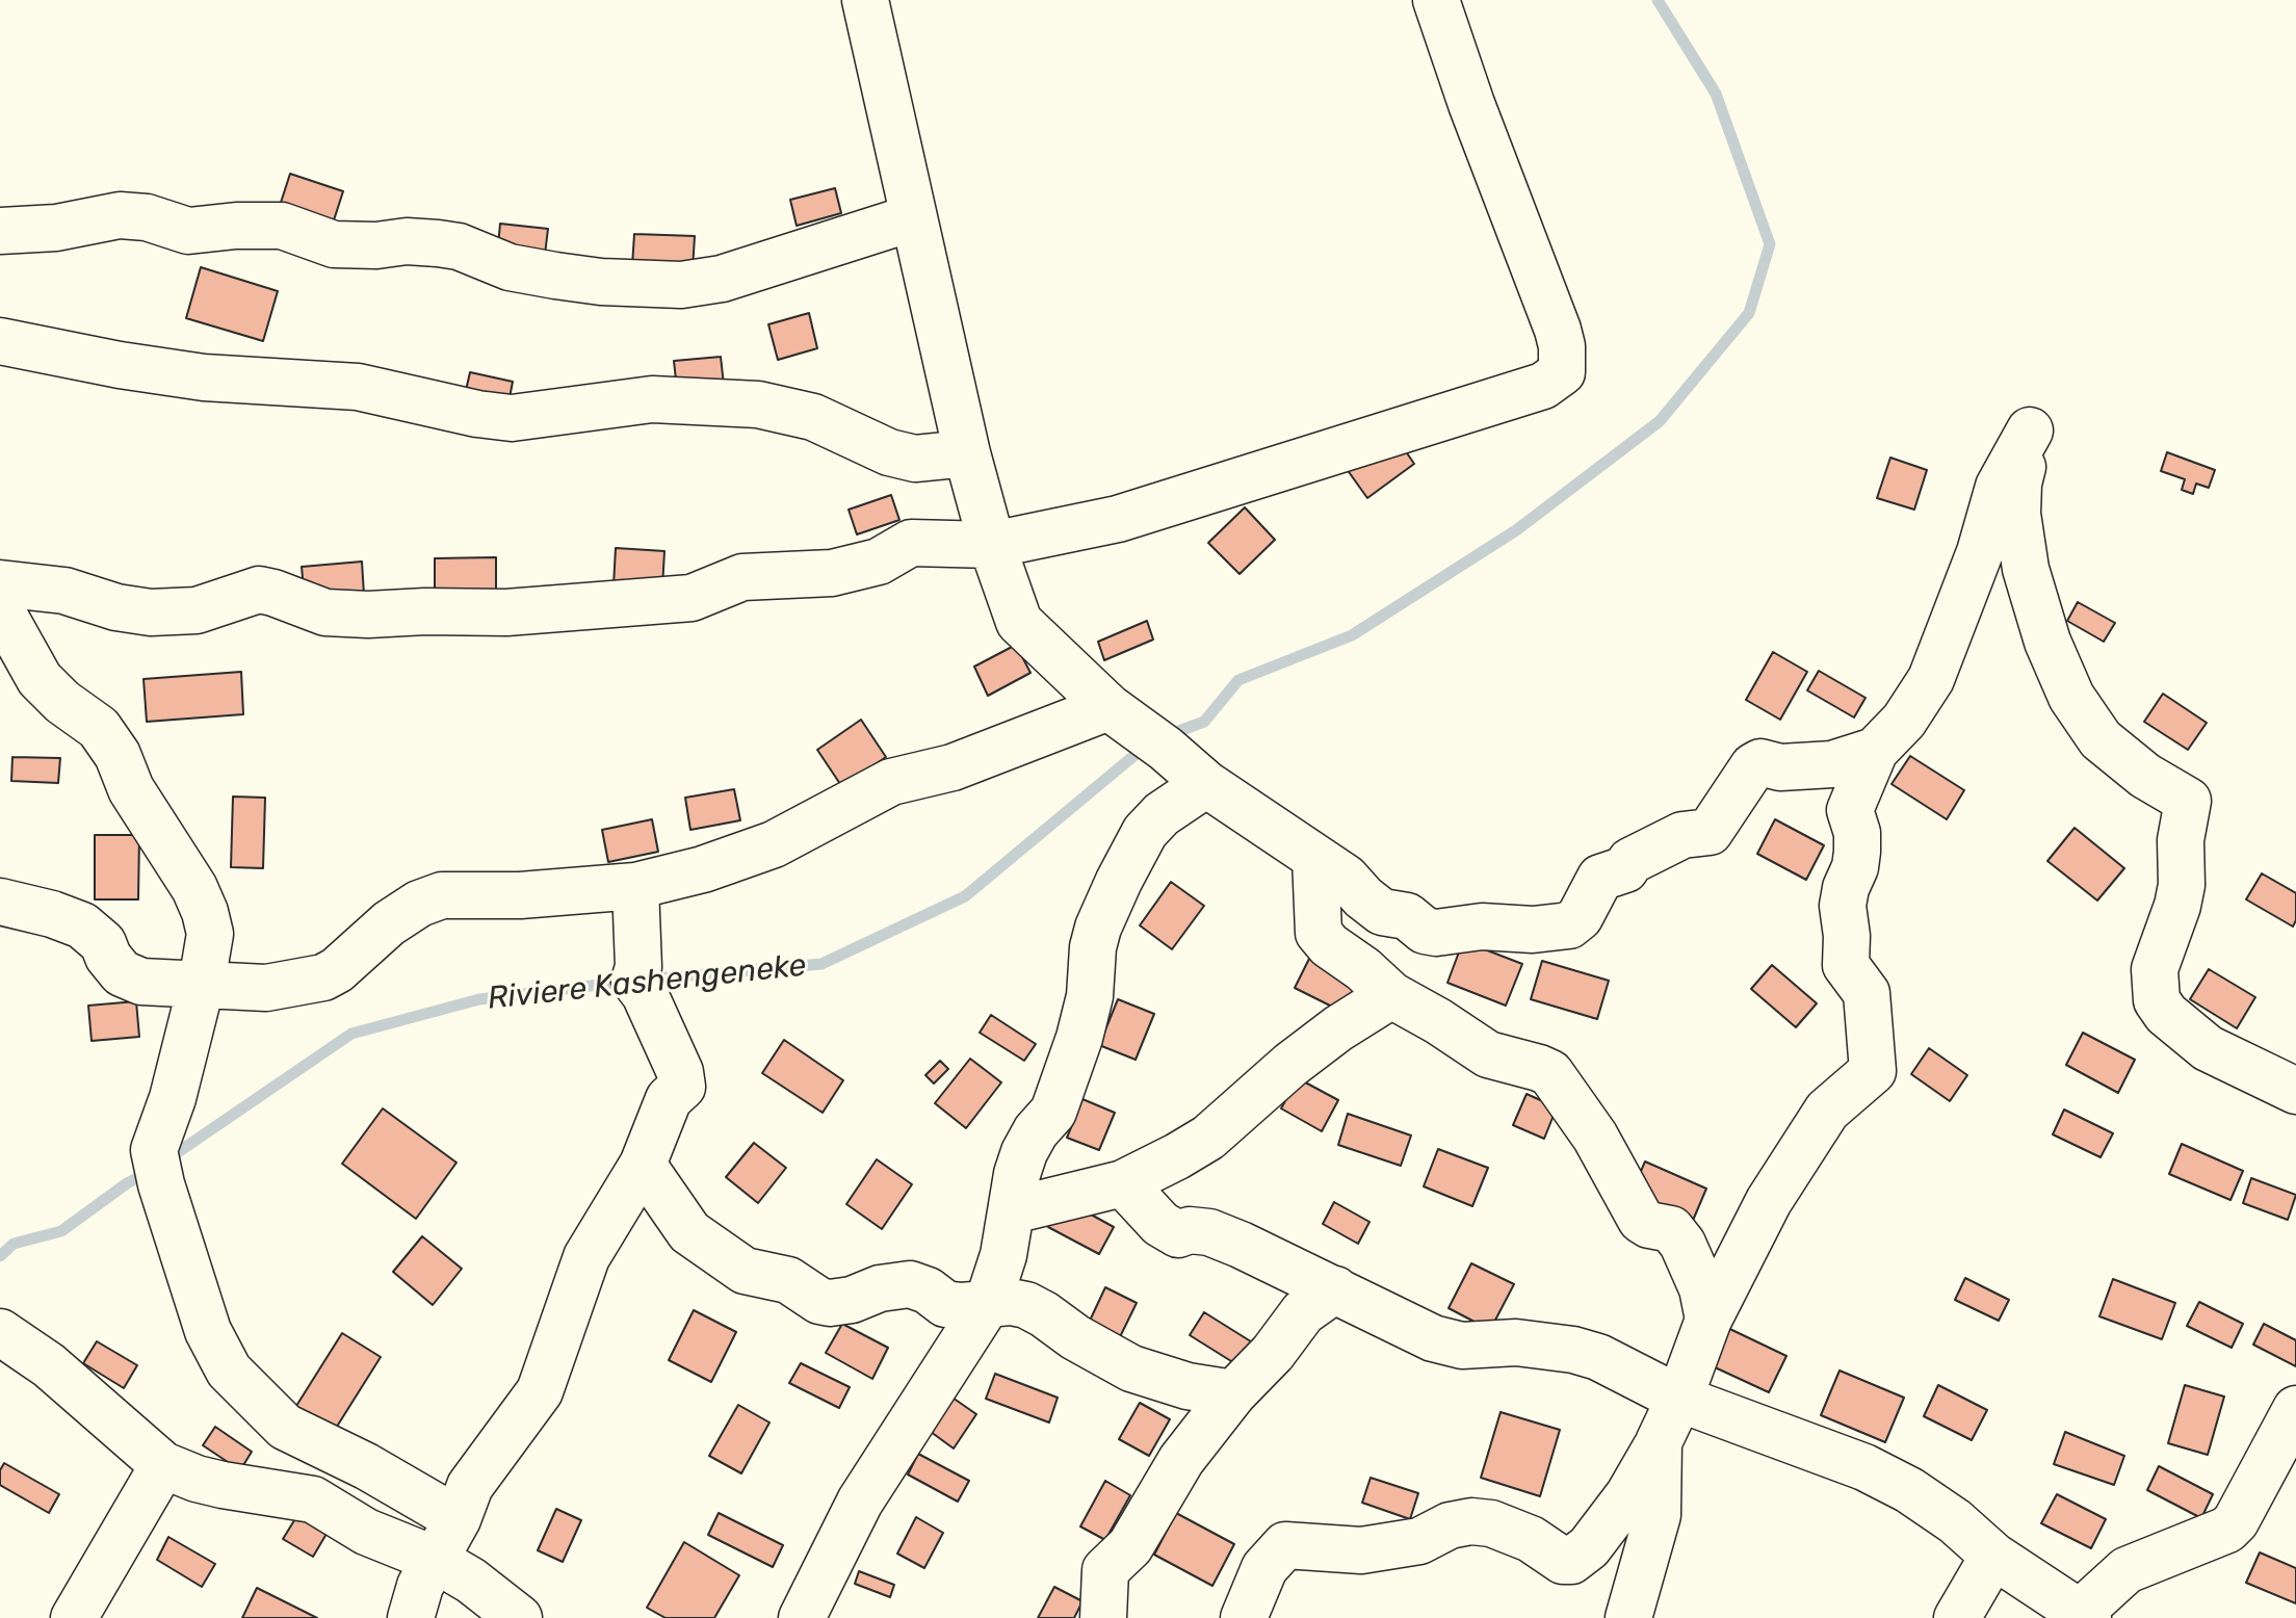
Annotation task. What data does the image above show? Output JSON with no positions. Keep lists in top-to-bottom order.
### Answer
{
  "water": ["Riviere Kashengeneke"]
}
